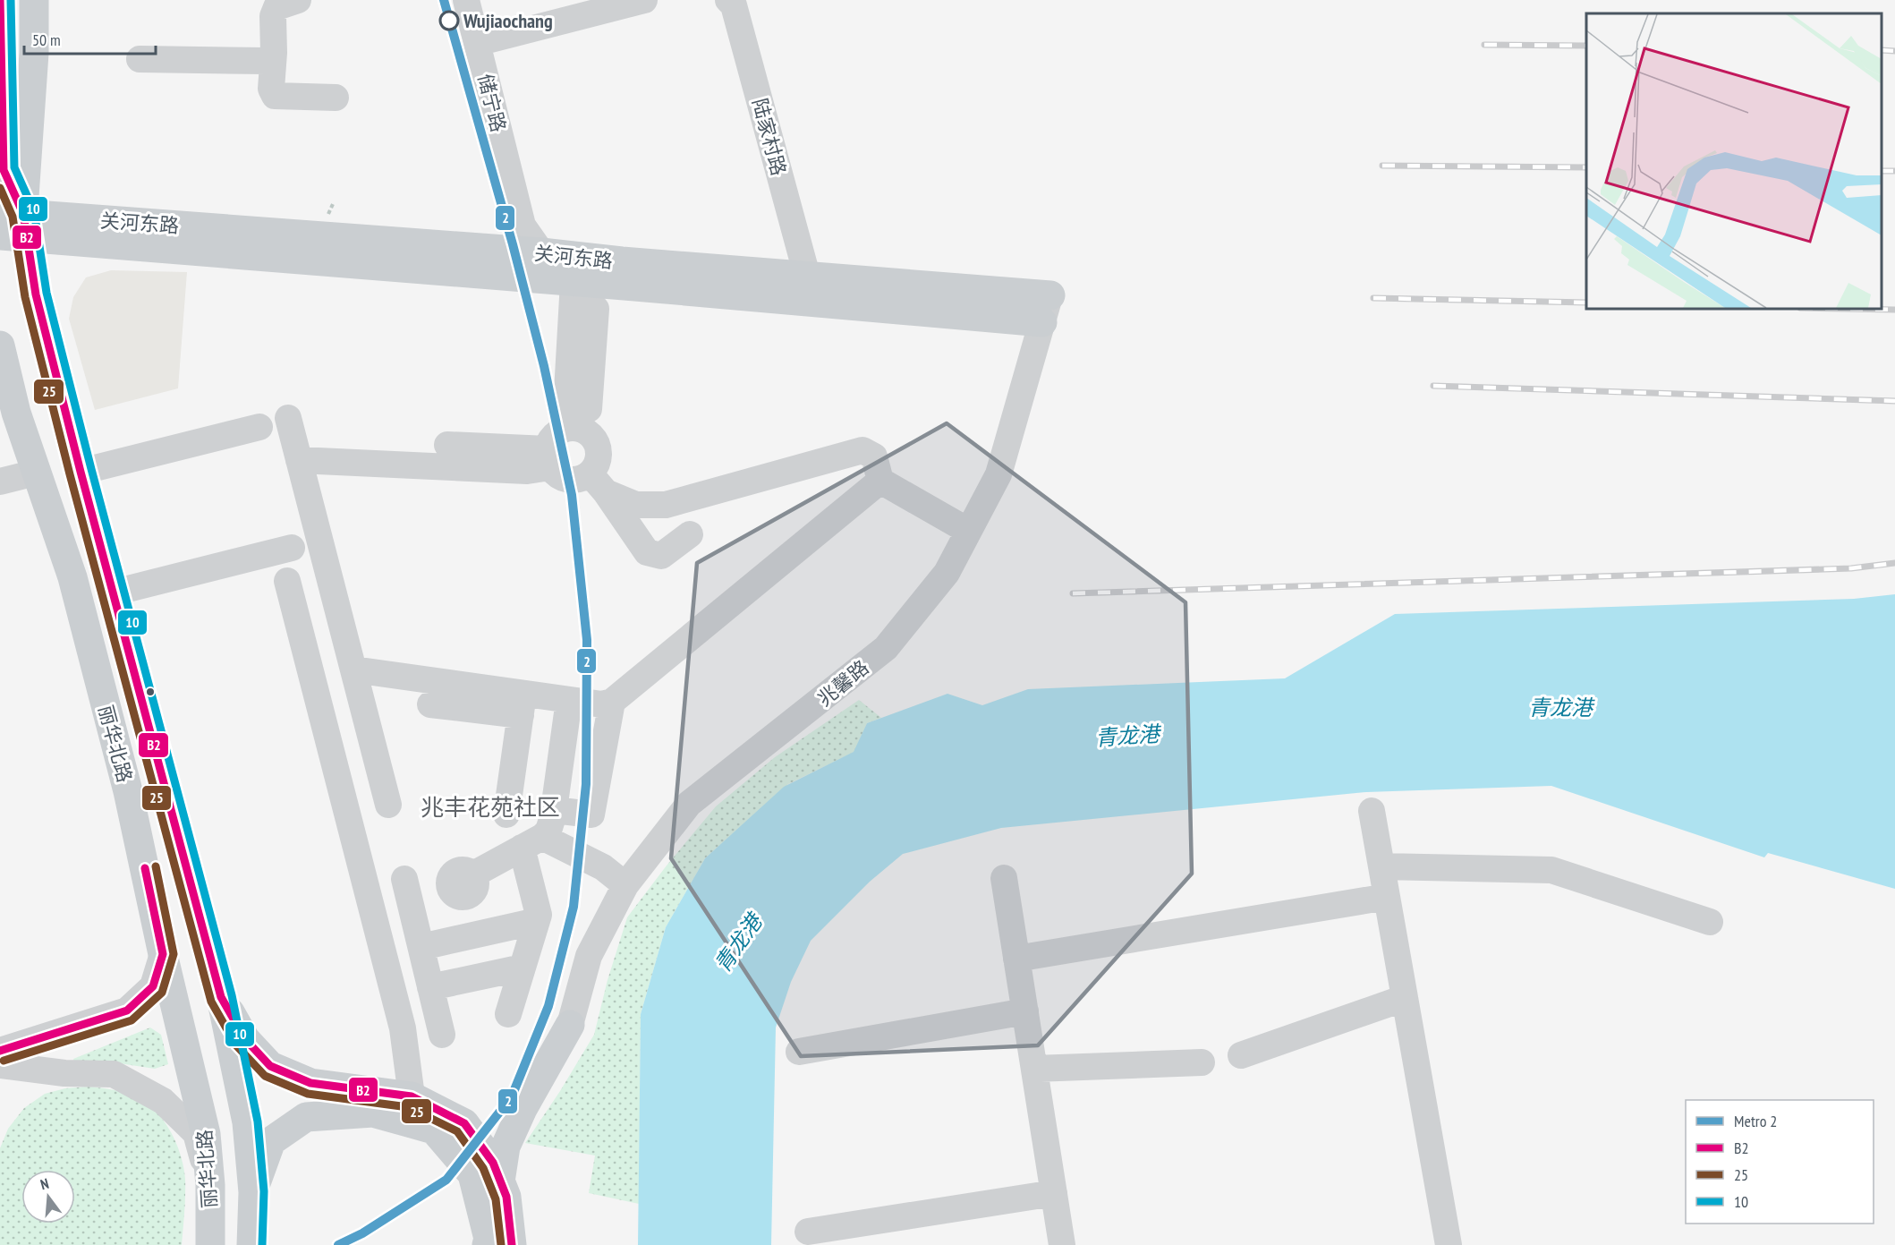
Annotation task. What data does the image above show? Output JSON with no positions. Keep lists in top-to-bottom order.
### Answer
{
  "streets": {
    "main road": ["关河东路", "丽华北路"],
    "street": ["储宁路", "陆家村路", "兆馨路"]
  },
  "crossings": [
    ["储宁路", "关河东路"],
    ["陆家村路", "关河东路"],
    ["关河东路", "兆馨路"],
    ["关河东路", "丽华北路"]
  ],
  "districts": ["兆丰花苑社区"],
  "water": ["青龙港"],
  "places": ["Wujiaochang"],
  "lines": [
    "metro line 2",
    "transit line B2",
    "transit line 10",
    "transit line 25"
  ],
  "legend": [
    "Metro 2",
    "B2",
    "25",
    "10"
  ],
  "scale_bar": "50 m",
  "north": "top"
}
